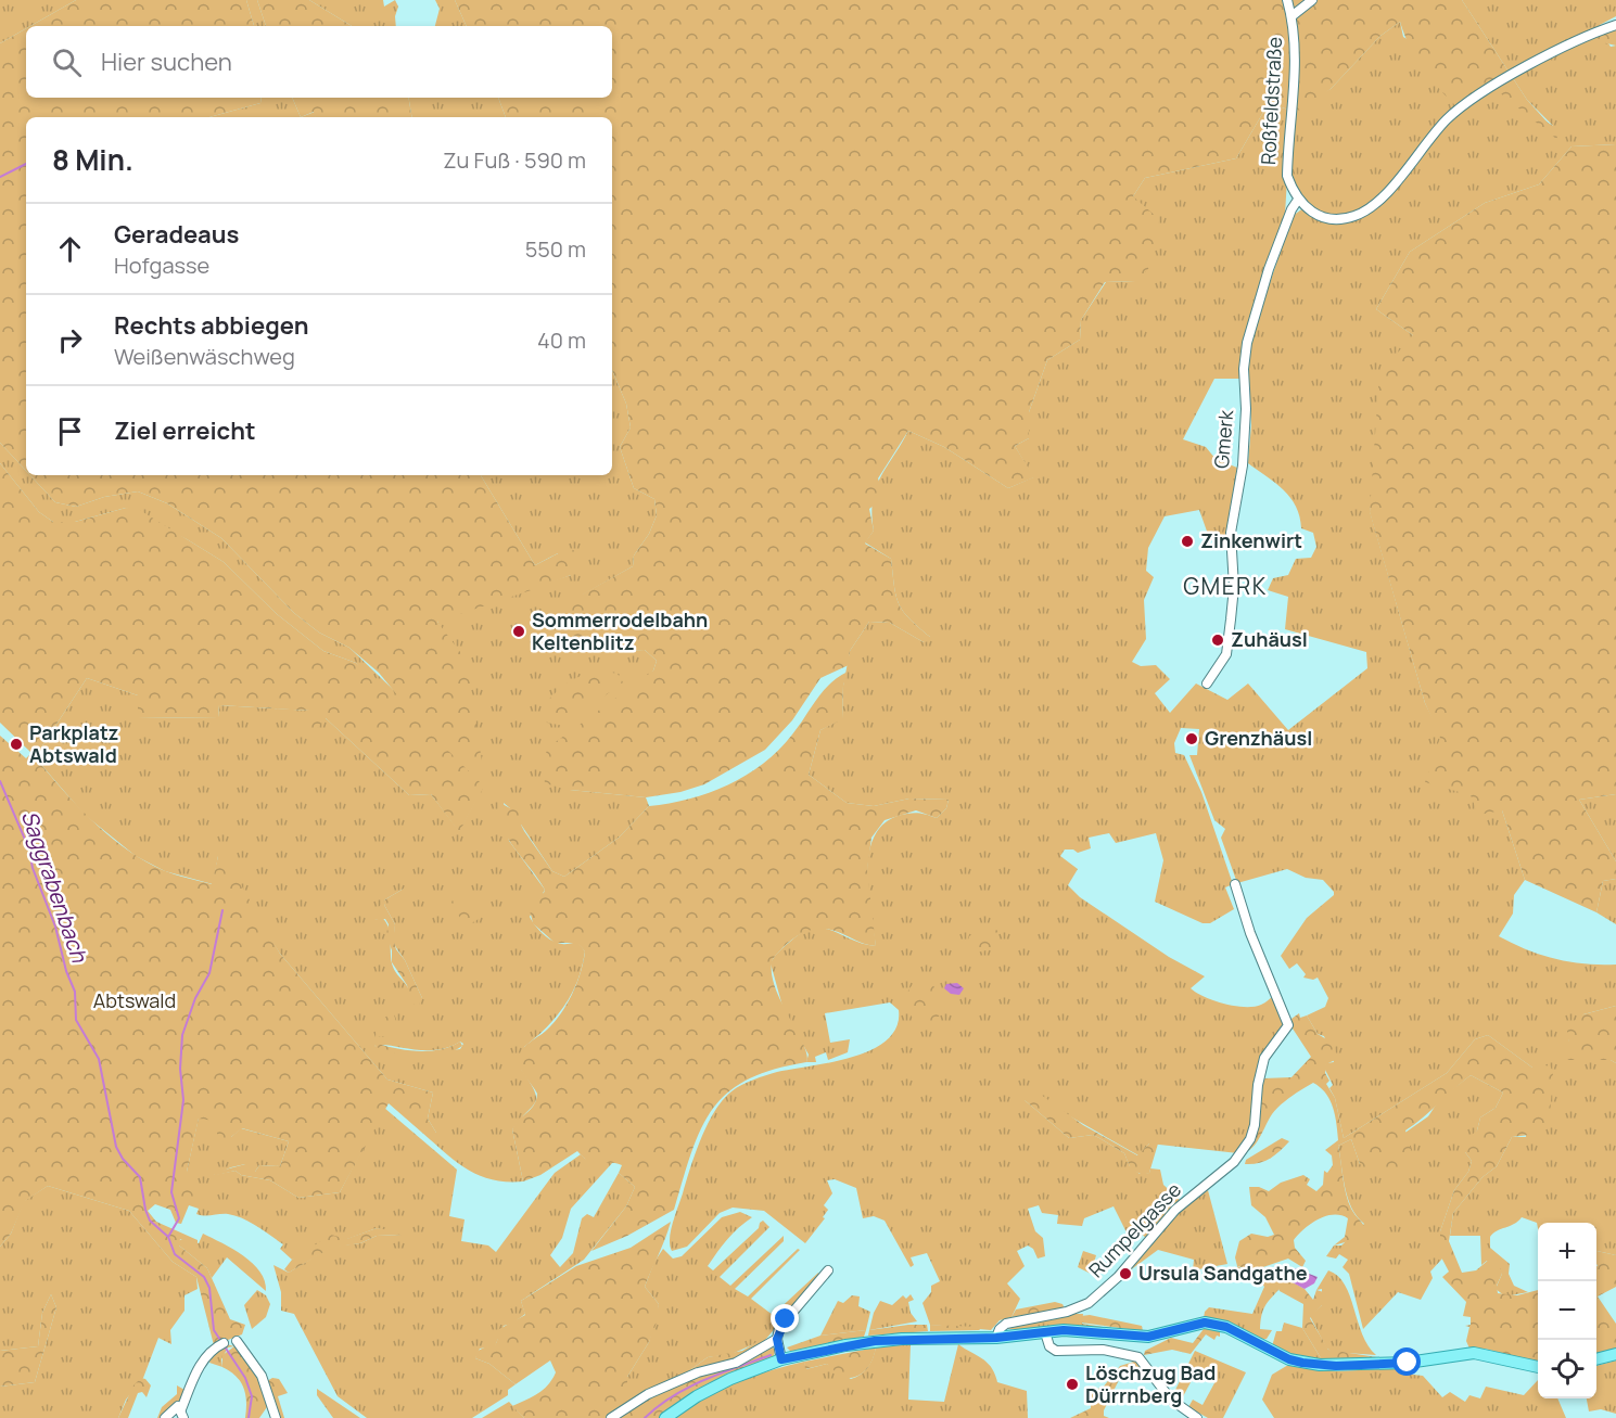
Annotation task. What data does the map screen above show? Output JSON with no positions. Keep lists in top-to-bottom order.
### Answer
{
  "streets": {
    "street": ["Roßfeldstraße", "Gmerk", "Rumpelgasse"]
  },
  "crossings": [
    ["Roßfeldstraße", "Gmerk"]
  ],
  "districts": ["GMERK"],
  "water": ["Saggrabenbach"],
  "parks": ["Abtswald"],
  "places": [
    "Zinkenwirt",
    "Sommerrodelbahn Keltenblitz",
    "Zuhäusl",
    "Grenzhäusl",
    "Parkplatz Abtswald",
    "Ursula Sandgathe",
    "Löschzug Bad Dürrnberg"
  ],
  "page": {
    "search": "Hier suchen",
    "heading": ["8 Min.", "Zu Fuß · 590 m"],
    "list": [
      ["Geradeaus", "Hofgasse", "550 m"],
      ["Rechts abbiegen", "Weißenwäschweg", "40 m"],
      "Ziel erreicht"
    ],
    "map_buttons": ["+", "−"]
  }
}
